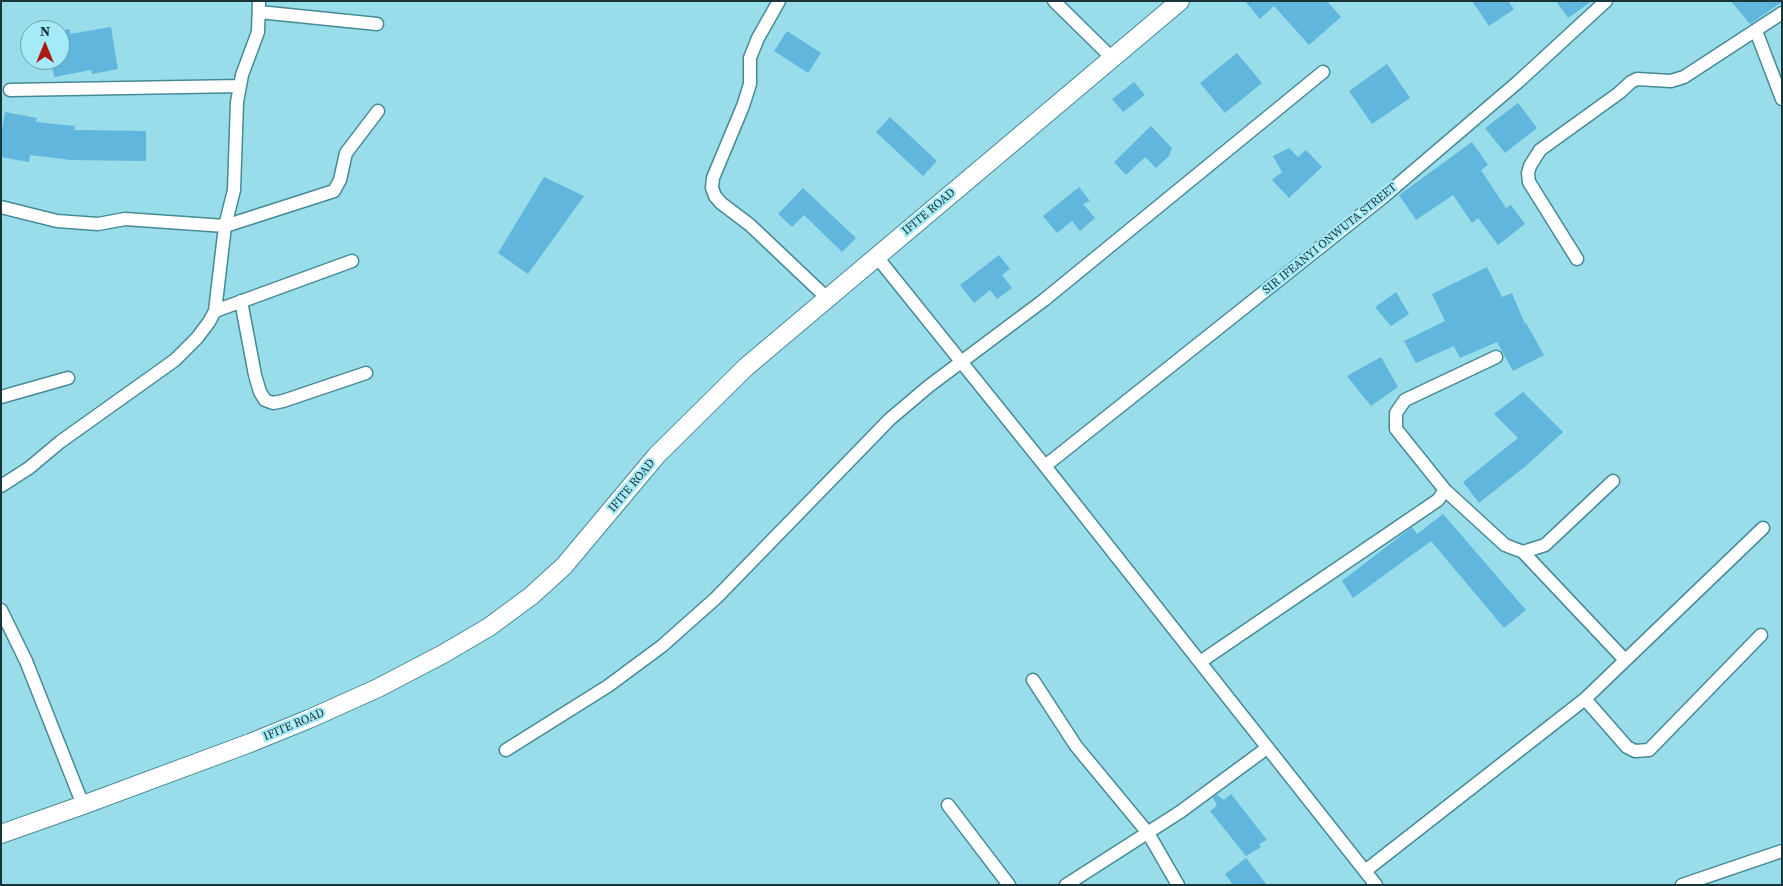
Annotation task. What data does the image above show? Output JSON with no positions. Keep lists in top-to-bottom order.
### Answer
{
  "streets": {
    "street": ["IFITE ROAD", "SIR IFEANYI ONWUTA STREET"]
  },
  "north": "top"
}
